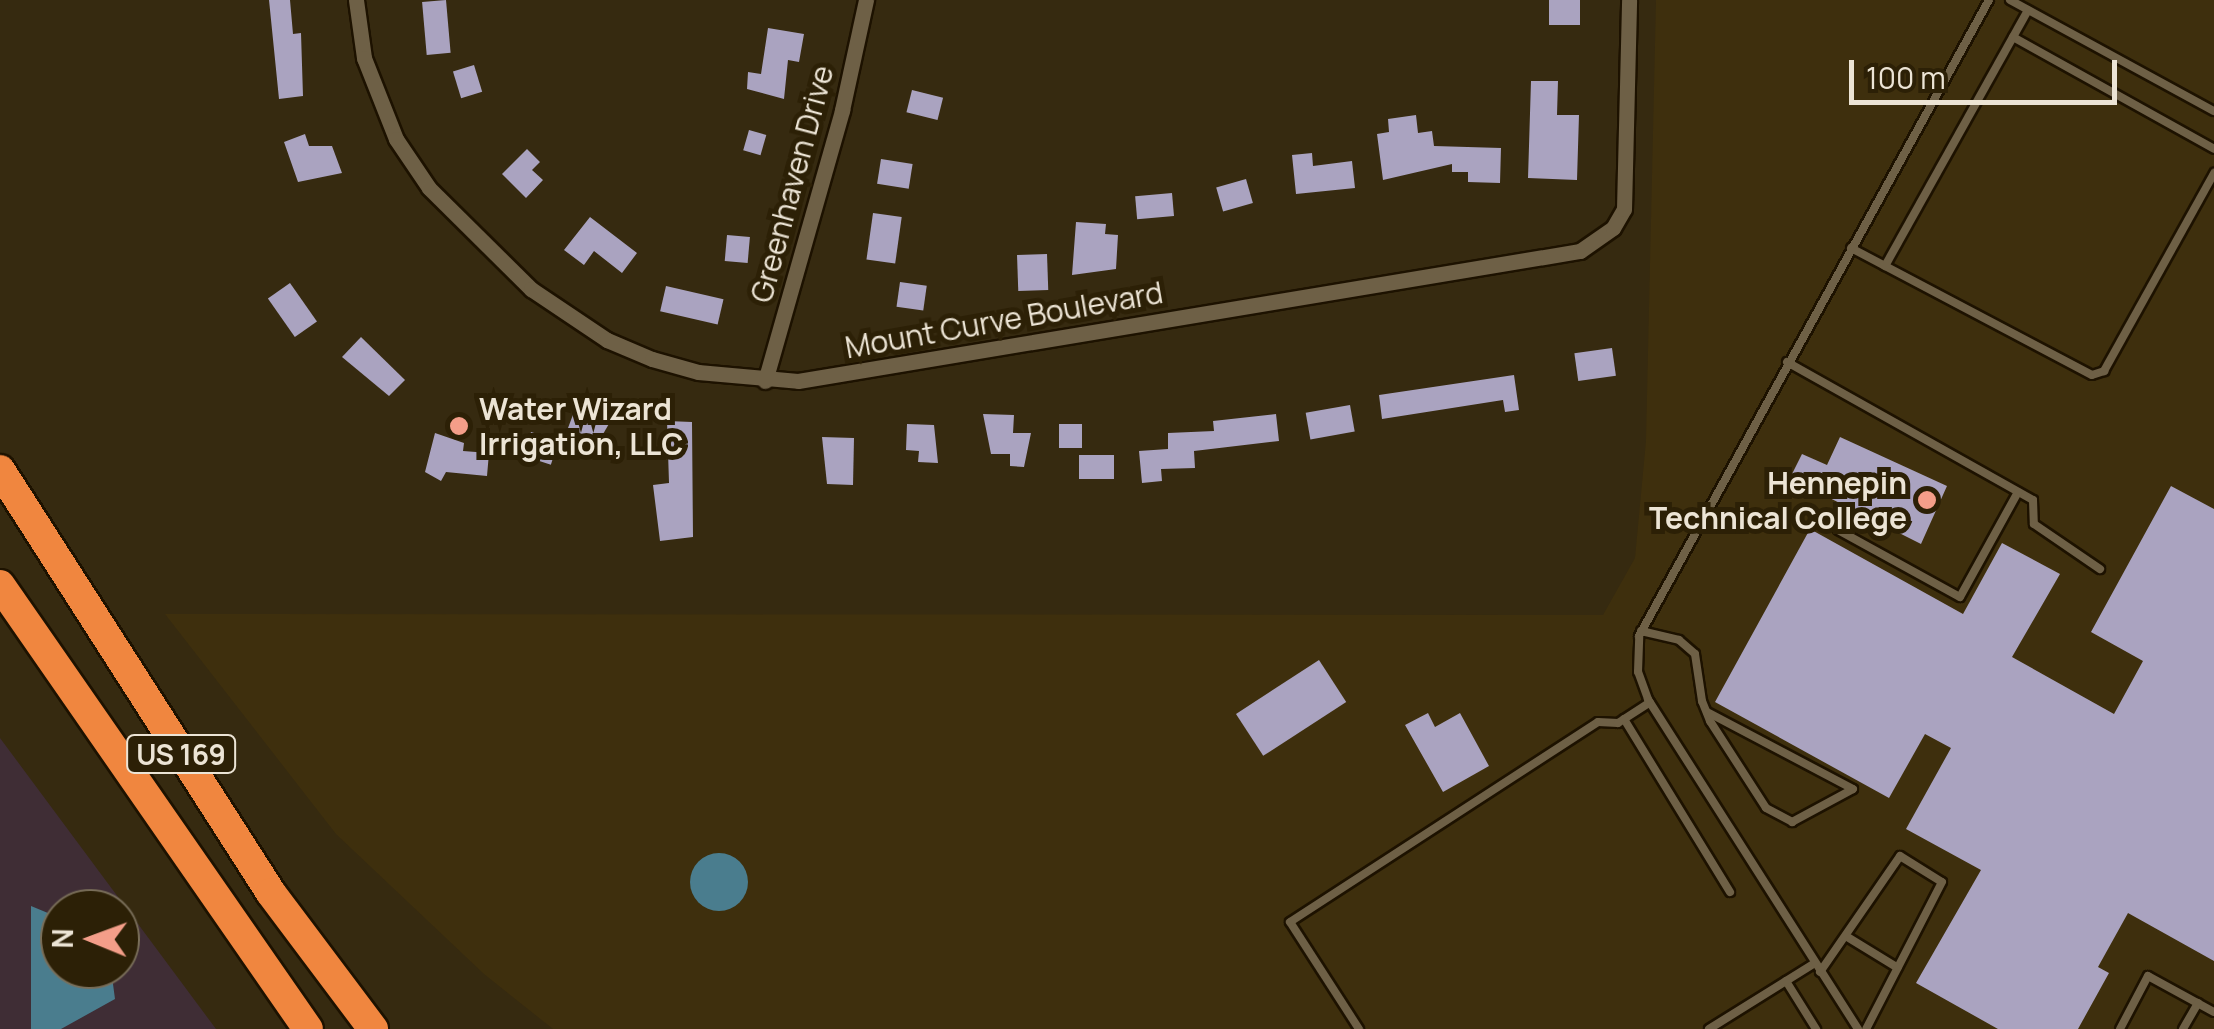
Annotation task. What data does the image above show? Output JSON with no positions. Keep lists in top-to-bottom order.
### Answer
{
  "streets": {
    "highway": ["US 169"],
    "street": ["Greenhaven Drive", "Mount Curve Boulevard"]
  },
  "crossings": [
    ["Greenhaven Drive", "Mount Curve Boulevard"]
  ],
  "places": ["Water Wizard Irrigation, LLC", "Hennepin Technical College"],
  "scale_bar": "100 m",
  "north": "left"
}
